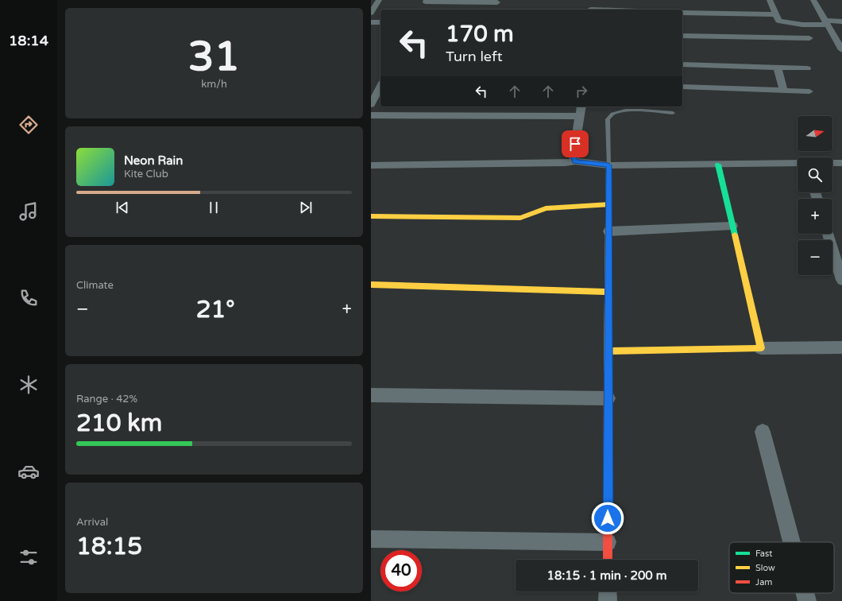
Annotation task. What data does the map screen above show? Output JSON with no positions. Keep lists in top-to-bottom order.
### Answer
{
  "legend": ["Fast", "Slow", "Jam"],
  "north": "right",
  "page": {
    "tabs": "18:14",
    "tile": [
      ["31", "km/h"],
      "Climate",
      ["Range · 42%", "210 km"],
      ["Arrival", "18:15"]
    ],
    "turn": ["170 m", "Turn left"],
    "map_buttons": ["+", "−"],
    "song": ["Neon Rain", "Kite Club"],
    "heat": ["−", "21°", "+"],
    "limit": "40",
    "trip": "18:15 · 1 min · 200 m"
  }
}
